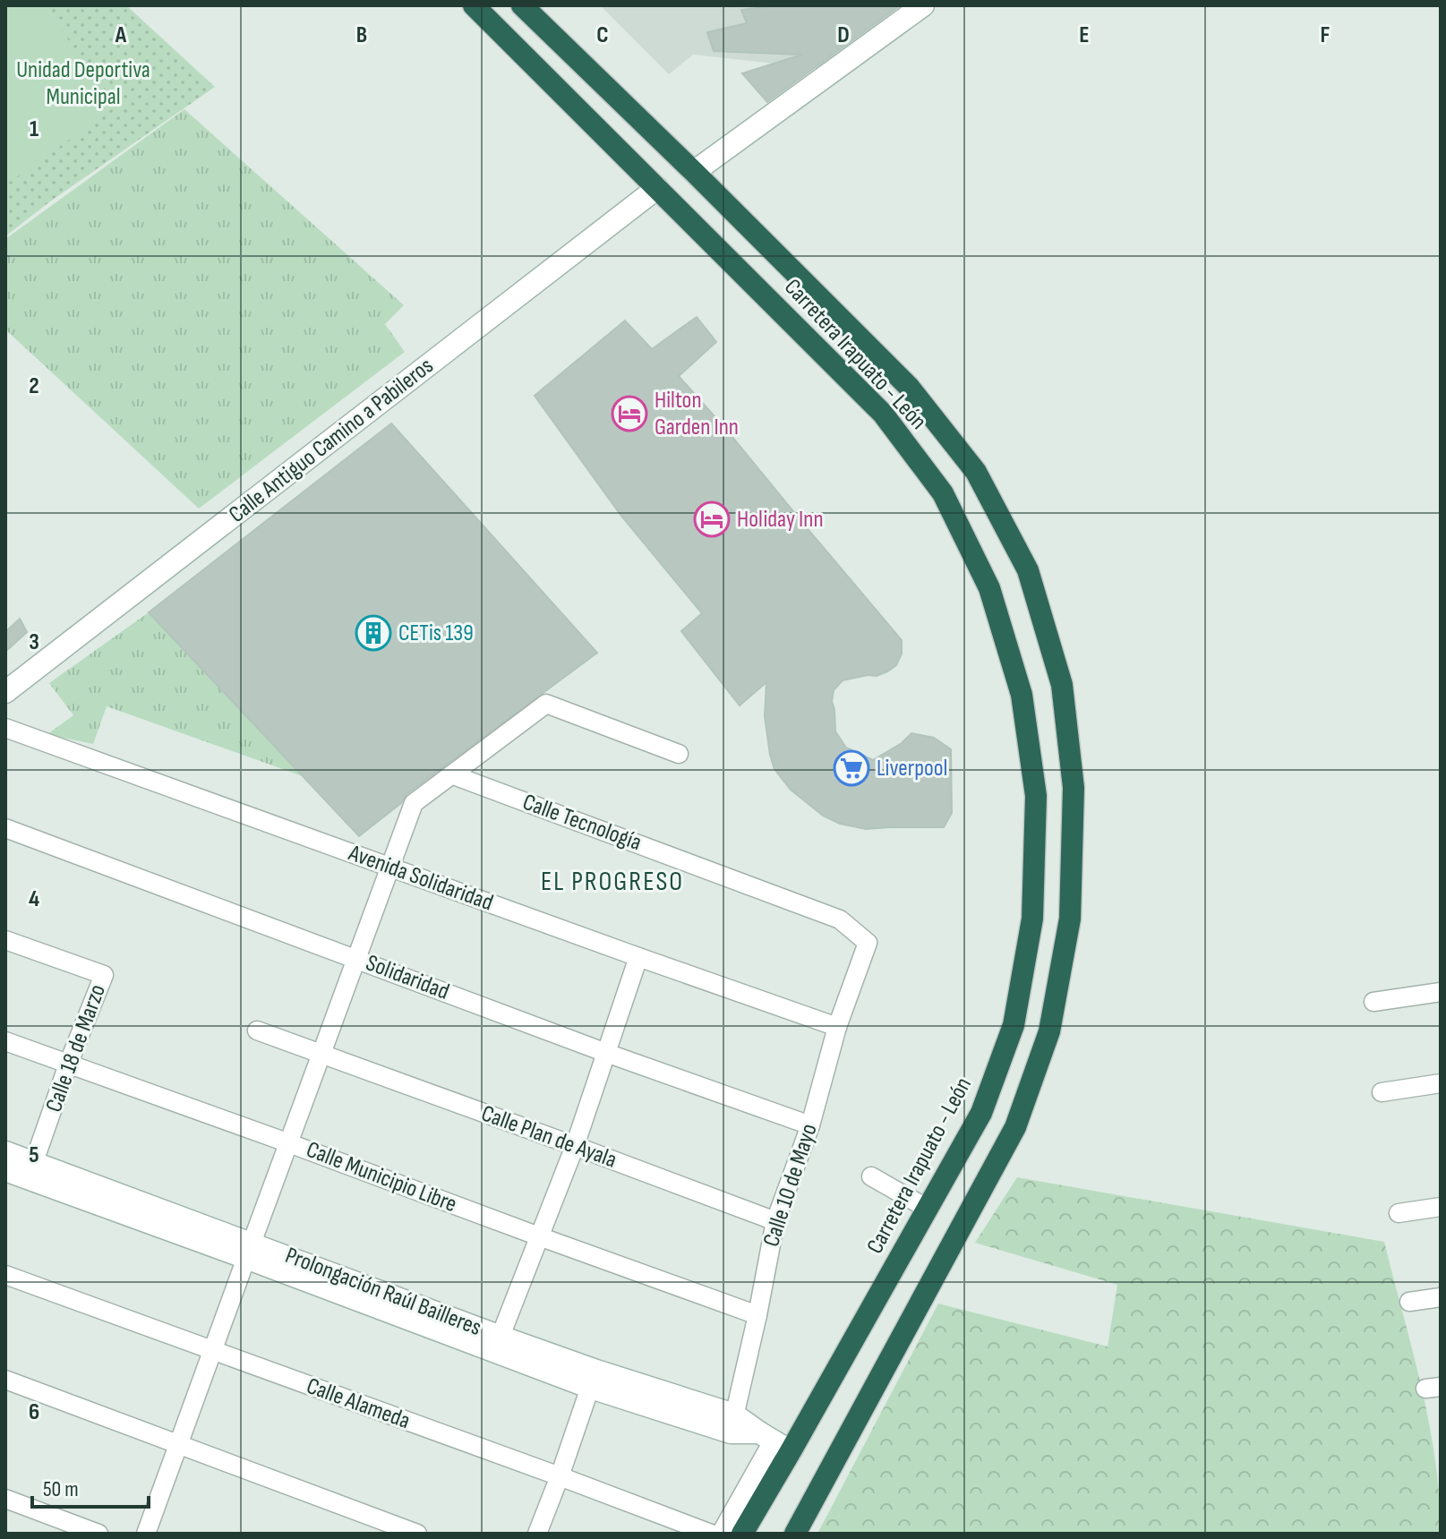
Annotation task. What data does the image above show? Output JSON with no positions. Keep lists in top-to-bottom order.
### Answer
{
  "streets": {
    "highway": ["Carretera Irapuato - León"],
    "street": [
      "Calle Antiguo Camino a Pabileros",
      "Calle Tecnología",
      "Avenida Solidaridad",
      "Solidaridad",
      "Calle 18 de Marzo",
      "Calle Plan de Ayala",
      "Calle Municipio Libre",
      "Calle 10 de Mayo",
      "Prolongación Raúl Bailleres",
      "Calle Alameda"
    ]
  },
  "crossings": [
    ["Carretera Irapuato - León", "Calle Antiguo Camino a Pabileros"],
    ["Carretera Irapuato - León", "Prolongación Raúl Bailleres"],
    ["Calle Tecnología", "Calle 10 de Mayo"],
    ["Avenida Solidaridad", "Calle 10 de Mayo"],
    ["Solidaridad", "Calle 10 de Mayo"],
    ["Calle 18 de Marzo", "Calle Municipio Libre"],
    ["Calle 18 de Marzo", "Prolongación Raúl Bailleres"],
    ["Calle Plan de Ayala", "Calle 10 de Mayo"],
    ["Calle Municipio Libre", "Calle 10 de Mayo"],
    ["Calle 10 de Mayo", "Prolongación Raúl Bailleres"]
  ],
  "districts": ["EL PROGRESO"],
  "parks": ["Unidad Deportiva Municipal"],
  "places": {
    "hotel": ["Hilton Garden Inn", "Holiday Inn"],
    "building": ["CETis 139"],
    "supermarket": ["Liverpool"]
  },
  "scale_bar": "50 m",
  "grid": {
    "columns": [
      "A",
      "B",
      "C",
      "D",
      "E",
      "F"
    ],
    "rows": [
      "1",
      "2",
      "3",
      "4",
      "5",
      "6"
    ]
  }
}
